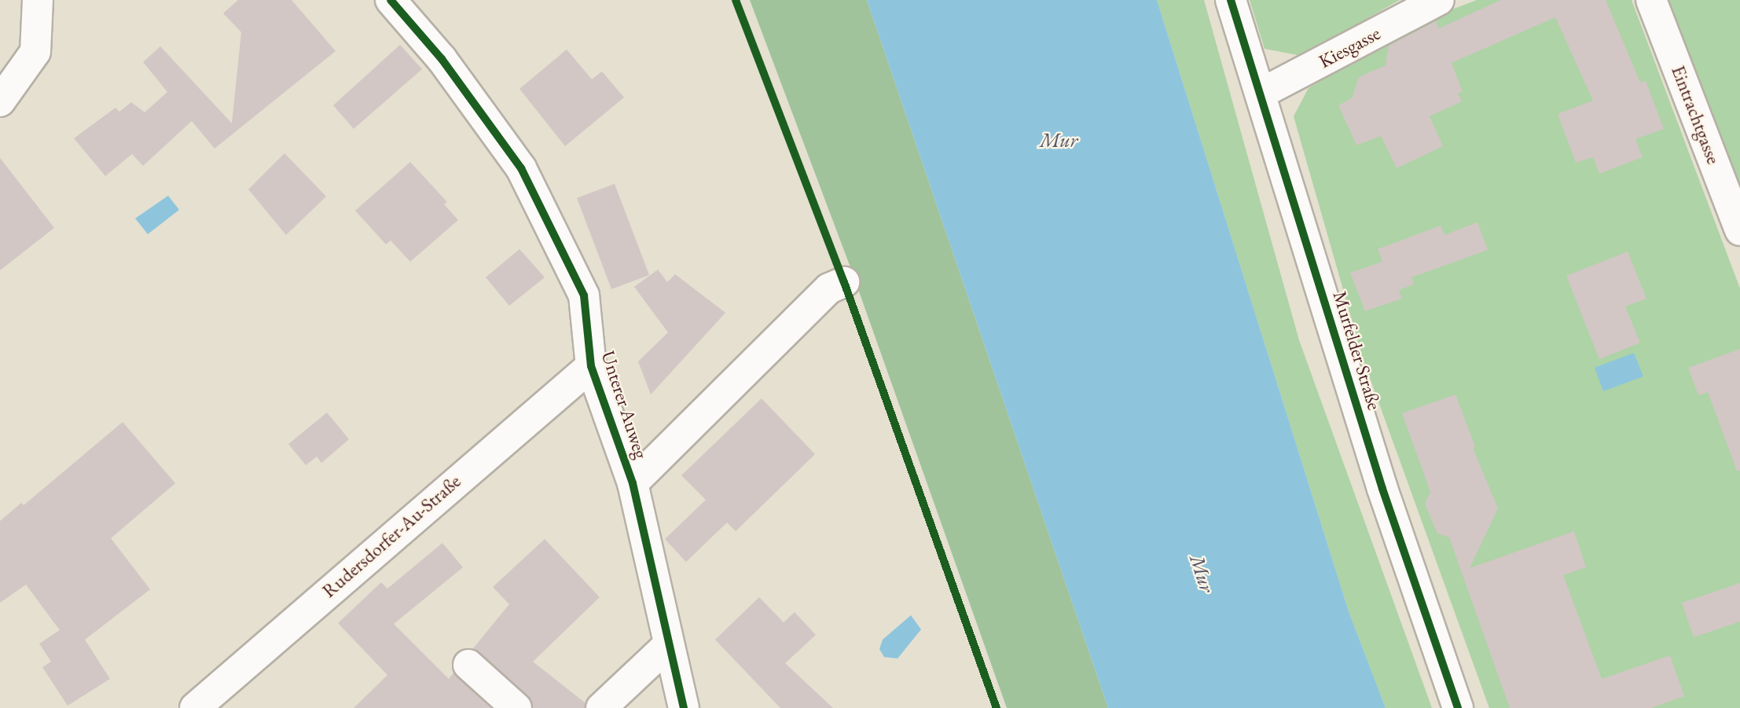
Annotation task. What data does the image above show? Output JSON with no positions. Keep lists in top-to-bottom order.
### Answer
{
  "streets": {
    "street": [
      "Kiesgasse",
      "Eintrachtgasse",
      "Murfelder Straße",
      "Unterer Auweg",
      "Rudersdorfer-Au-Straße"
    ]
  },
  "crossings": [
    ["Kiesgasse", "Murfelder Straße"],
    ["Unterer Auweg", "Rudersdorfer-Au-Straße"]
  ],
  "water": ["Mur"]
}
